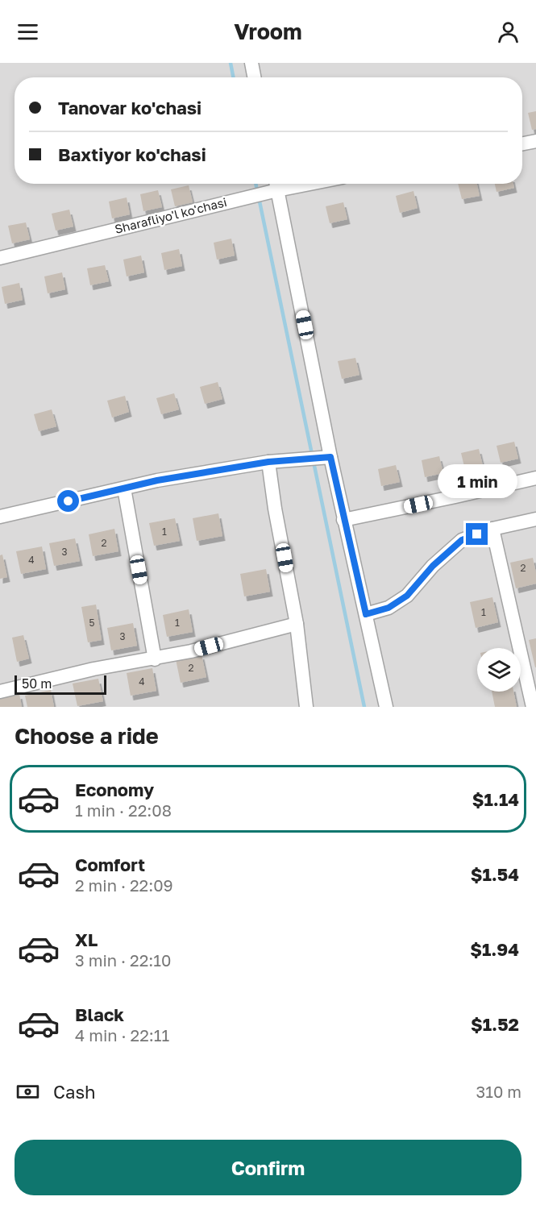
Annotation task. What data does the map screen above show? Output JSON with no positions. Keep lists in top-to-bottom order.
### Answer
{
  "streets": {
    "street": ["Sharafliyo'l ko'chasi"]
  },
  "house_numbers": [
    "1",
    "2",
    "3",
    "4",
    "2",
    "1",
    "5",
    "1",
    "3",
    "2",
    "4"
  ],
  "scale_bar": "50 m",
  "page": {
    "header": "Vroom",
    "banner": ["Tanovar ko'chasi", "Baxtiyor ko'chasi"],
    "bubble": "1 min",
    "scale": "50 m",
    "heading": "Choose a ride",
    "list": [
      {
        "name": "Economy",
        "note": "1 min · 22:08",
        "value": "$1.14"
      },
      {
        "name": "Comfort",
        "note": "2 min · 22:09",
        "value": "$1.54"
      },
      {
        "name": "XL",
        "note": "3 min · 22:10",
        "value": "$1.94"
      },
      {
        "name": "Black",
        "note": "4 min · 22:11",
        "value": "$1.52"
      }
    ],
    "pay": ["Cash", "310 m"],
    "buttons": "Confirm"
  }
}
